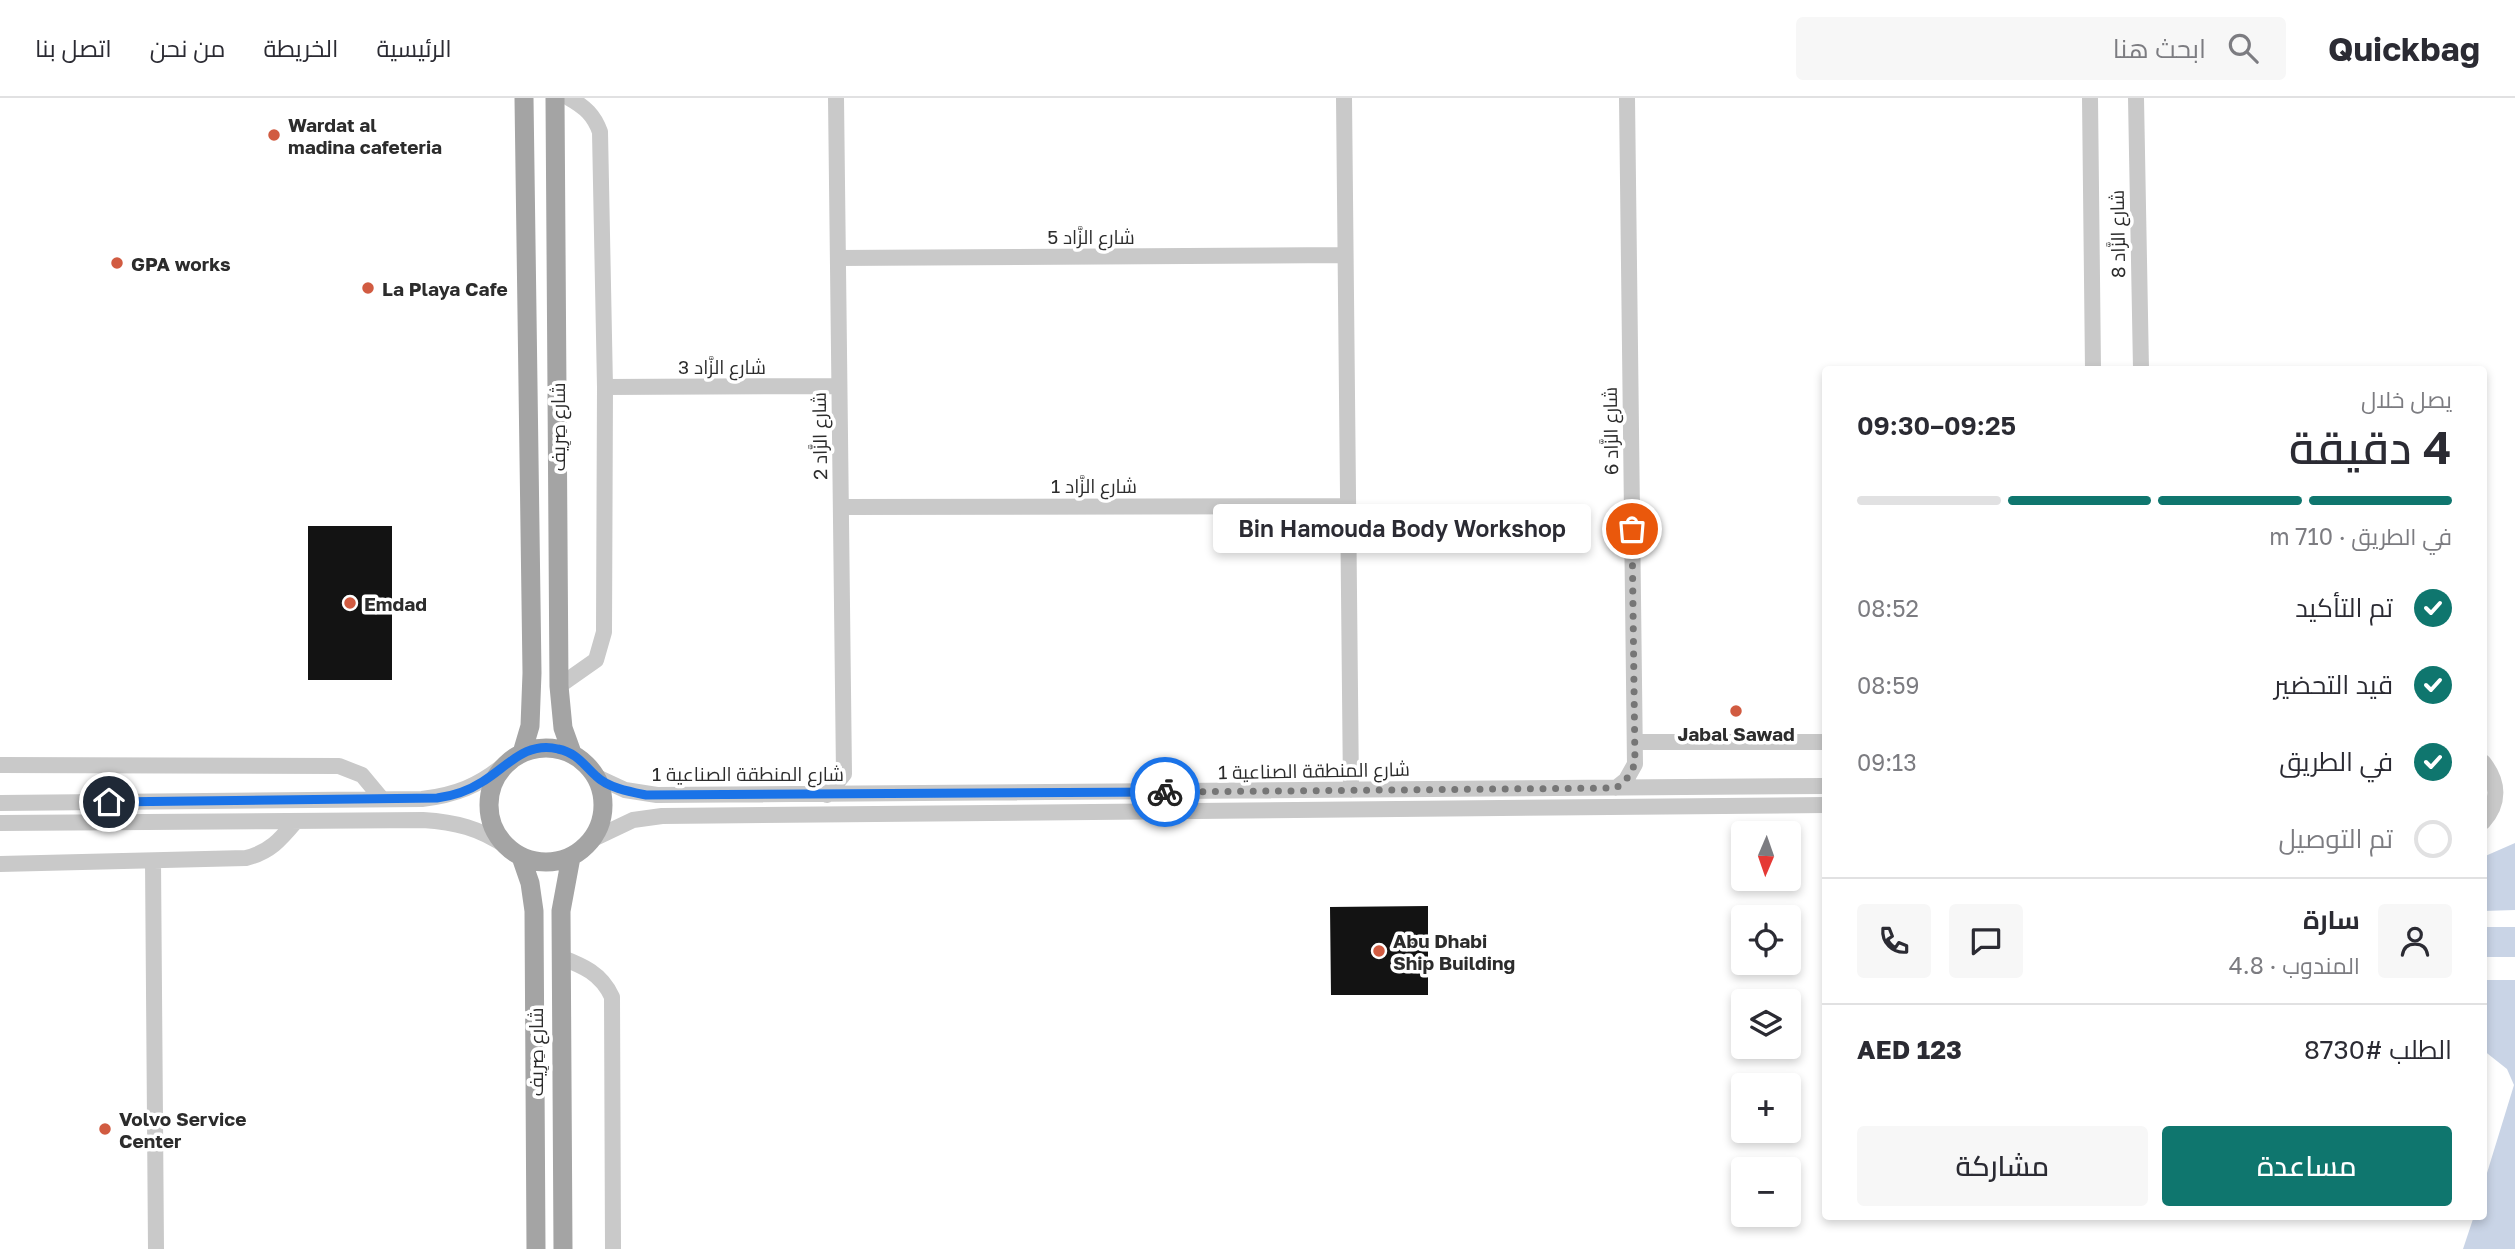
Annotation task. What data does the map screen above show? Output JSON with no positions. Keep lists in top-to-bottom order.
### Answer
{
  "streets": {
    "main road": ["شارع صِرِيف"],
    "street": [
      "شارع الزَّاد 8",
      "شارع الزَّاد 5",
      "شارع الزَّاد 3",
      "شارع الزَّاد 6",
      "شارع الزَّاد 2",
      "شارع الزَّاد 1",
      "شارع المنطقة الصناعية 1"
    ]
  },
  "crossings": [
    ["شارع الزَّاد 5", "شارع الزَّاد 2"],
    ["شارع الزَّاد 3", "شارع الزَّاد 2"],
    ["شارع صِرِيف", "شارع المنطقة الصناعية 1"],
    ["شارع الزَّاد 2", "شارع الزَّاد 1"]
  ],
  "places": [
    "Wardat al madina cafeteria",
    "GPA works",
    "La Playa Cafe",
    "Bin Hamouda Body Workshop",
    "Emdad",
    "Jabal Sawad",
    "Abu Dhabi Ship Building",
    "Volvo Service Center"
  ],
  "north": "bottom",
  "page": {
    "header": "Quickbag",
    "search": "ابحث هنا",
    "nav": [
      "الرئيسية",
      "الخريطة",
      "من نحن",
      "اتصل بنا"
    ],
    "heading": ["4 دقيقة", "يصل خلال", "09:25–09:30"],
    "panel": [
      "سارة",
      "المندوب · 4.8",
      "الطلب #8730",
      "AED 123"
    ],
    "bar": "في الطريق · 710 m",
    "bubble": "Bin Hamouda Body Workshop",
    "list": [
      ["تم التأكيد", "08:52"],
      ["قيد التحضير", "08:59"],
      ["في الطريق", "09:13"],
      "تم التوصيل"
    ],
    "map_buttons": ["+", "−"],
    "buttons": ["مساعدة", "مشاركة"]
  }
}
